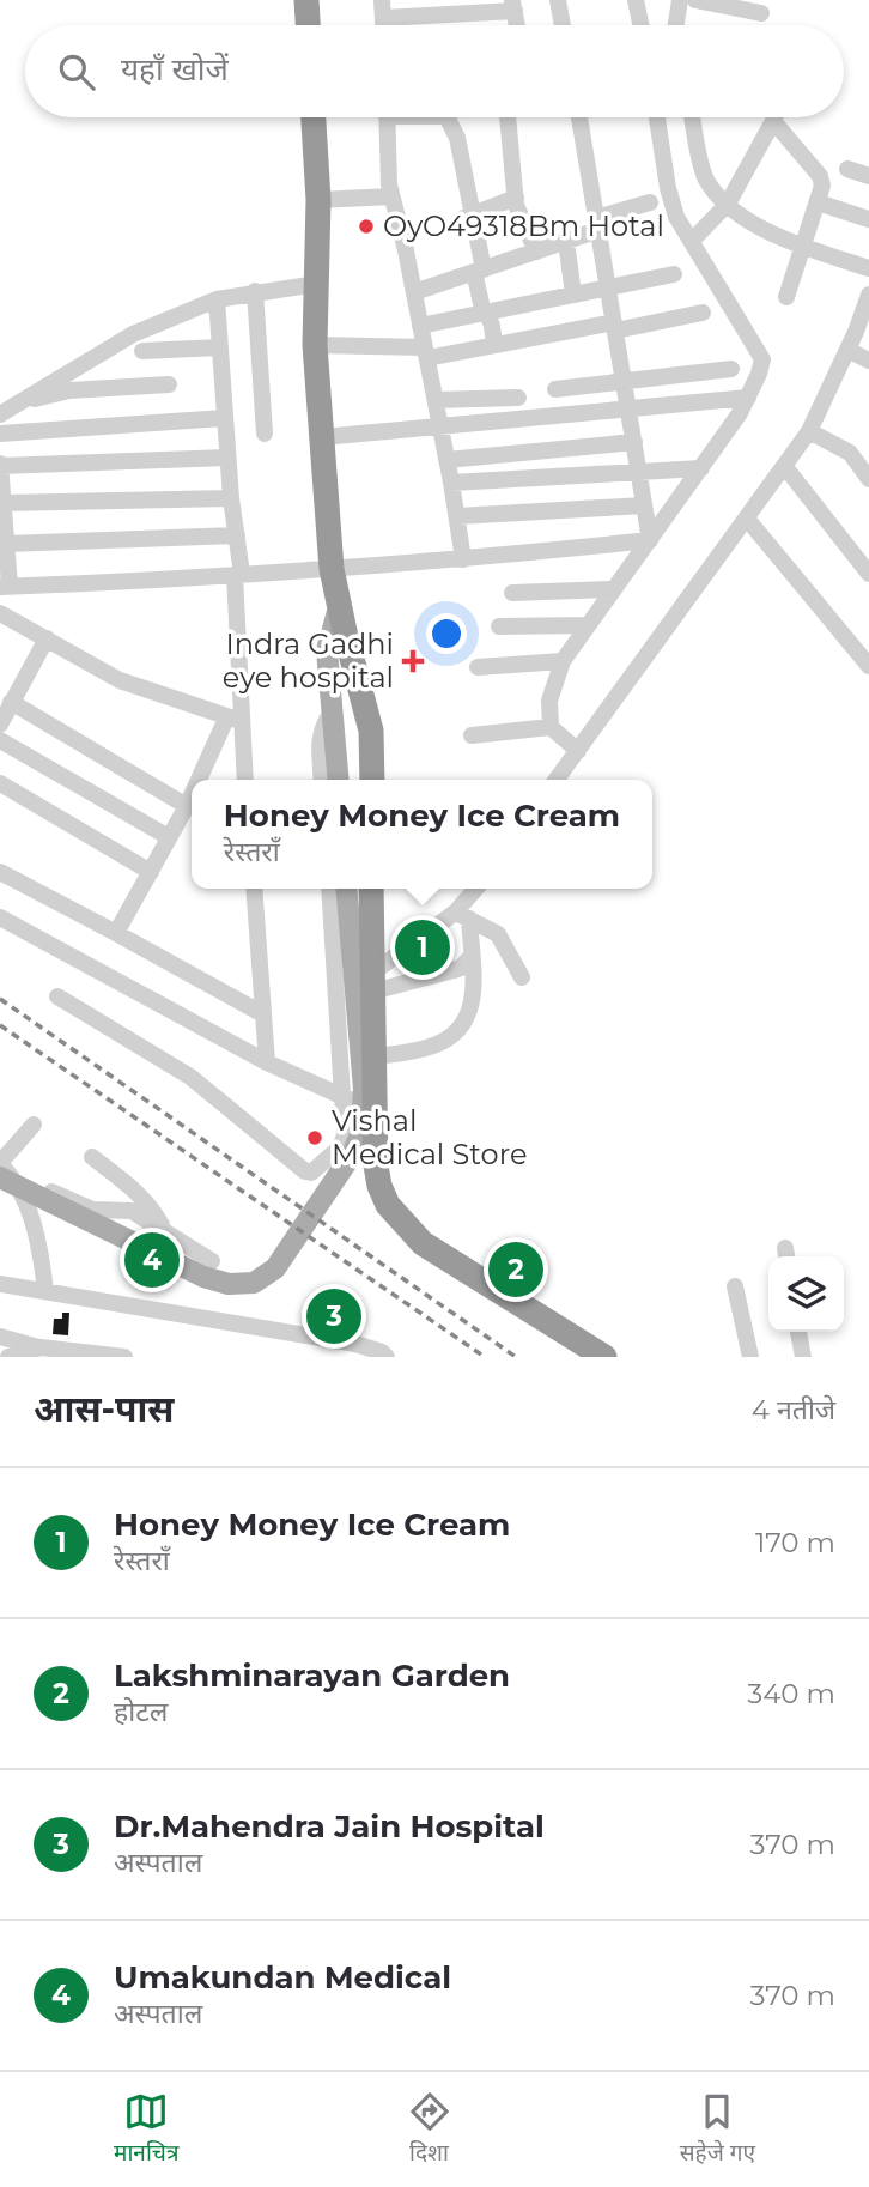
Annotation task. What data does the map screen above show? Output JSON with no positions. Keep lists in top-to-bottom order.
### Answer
{
  "places": {
    "other": ["OyO49318Bm Hotal", "Vishal Medical Store"],
    "health": ["Indra Gadhi eye hospital"]
  },
  "page": {
    "search": "यहाँ खोजें",
    "popup": ["Honey Money Ice Cream", "रेस्तराँ"],
    "pins": [
      "1",
      "4",
      "2",
      "3"
    ],
    "heading": ["आस-पास", "4 नतीजे"],
    "list": [
      {
        "mark": "1",
        "name": "Honey Money Ice Cream",
        "note": "रेस्तराँ",
        "value": "170 m"
      },
      {
        "mark": "2",
        "name": "Lakshminarayan Garden",
        "note": "होटल",
        "value": "340 m"
      },
      {
        "mark": "3",
        "name": "Dr.Mahendra Jain Hospital",
        "note": "अस्पताल",
        "value": "370 m"
      },
      {
        "mark": "4",
        "name": "Umakundan Medical",
        "note": "अस्पताल",
        "value": "370 m"
      }
    ],
    "nav": ["मानचित्र", "दिशा", "सहेजे गए"]
  }
}
